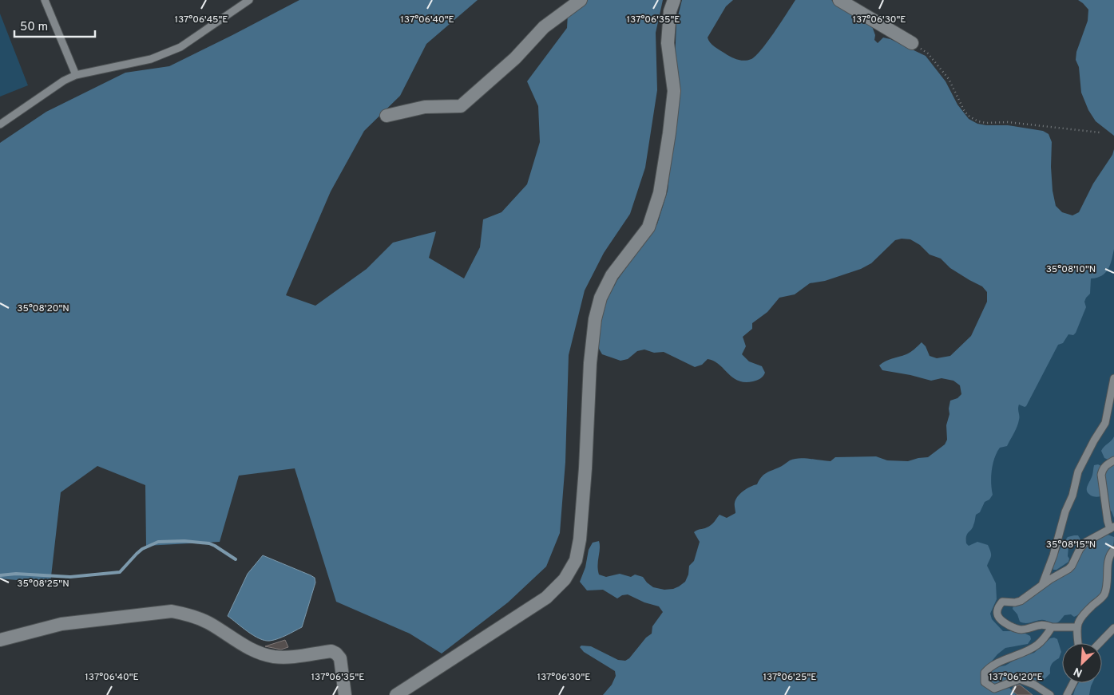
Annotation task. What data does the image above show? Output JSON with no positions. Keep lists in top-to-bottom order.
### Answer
{
  "scale_bar": "50 m",
  "north": "bottom left",
  "coordinates": [
    "137°06'45\"E",
    "137°06'40\"E",
    "137°06'35\"E",
    "137°06'30\"E",
    "35°08'10\"N",
    "35°08'20\"N",
    "35°08'15\"N",
    "35°08'25\"N",
    "137°06'25\"E",
    "137°06'20\"E"
  ]
}
